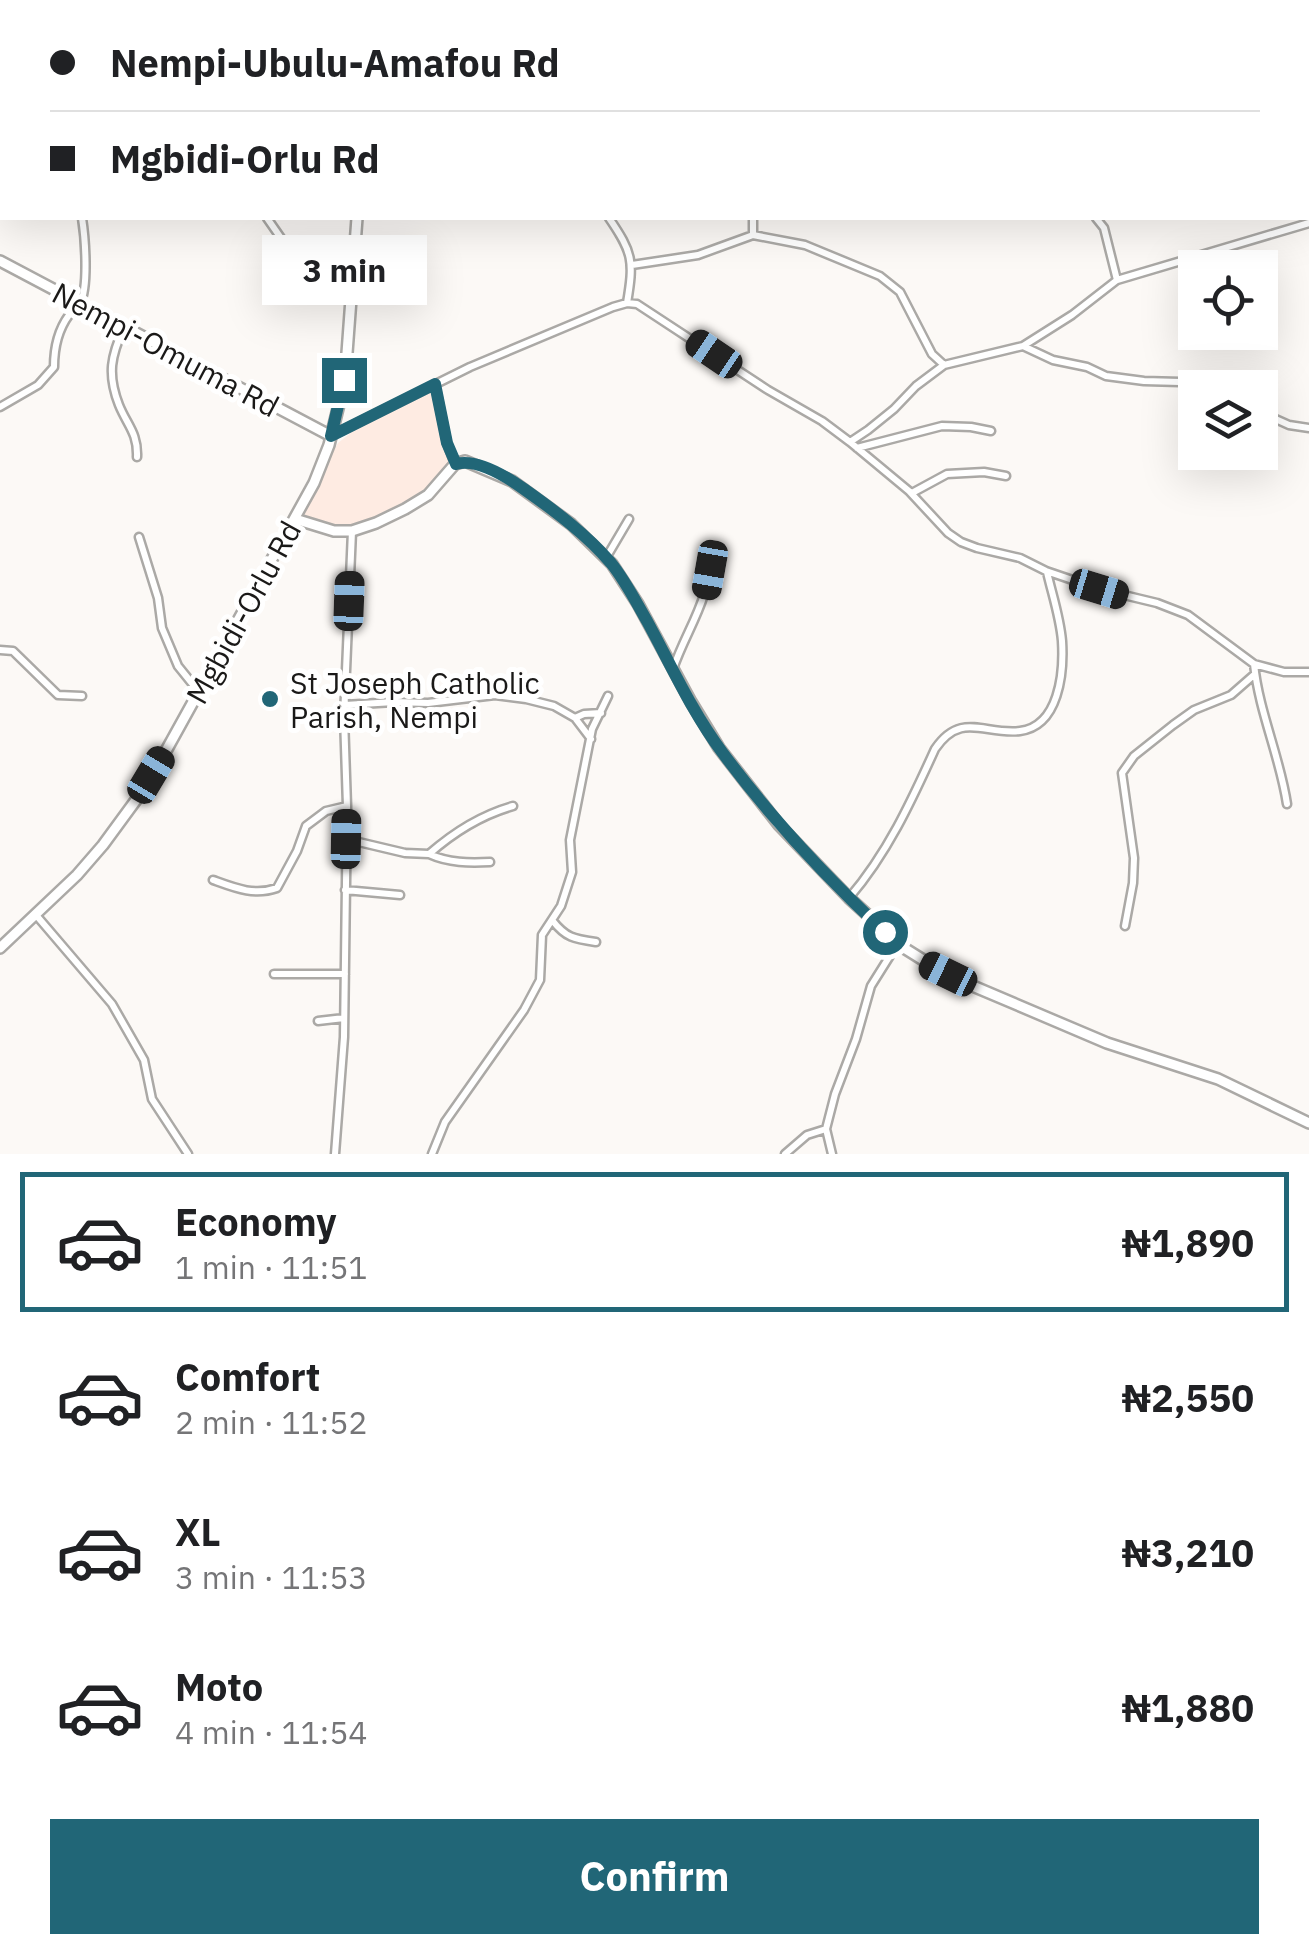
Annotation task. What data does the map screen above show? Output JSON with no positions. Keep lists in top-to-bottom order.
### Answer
{
  "streets": {
    "street": ["Nempi-Omuma Rd", "Mgbidi-Orlu Rd"]
  },
  "crossings": [
    ["Nempi-Omuma Rd", "Mgbidi-Orlu Rd"]
  ],
  "places": ["St Joseph Catholic Parish, Nempi"],
  "page": {
    "banner": ["Nempi-Ubulu-Amafou Rd", "Mgbidi-Orlu Rd"],
    "bubble": "3 min",
    "list": [
      {
        "name": "Economy",
        "note": "1 min · 11:51",
        "value": "₦1,890"
      },
      {
        "name": "Comfort",
        "note": "2 min · 11:52",
        "value": "₦2,550"
      },
      {
        "name": "XL",
        "note": "3 min · 11:53",
        "value": "₦3,210"
      },
      {
        "name": "Moto",
        "note": "4 min · 11:54",
        "value": "₦1,880"
      }
    ],
    "buttons": "Confirm"
  }
}
